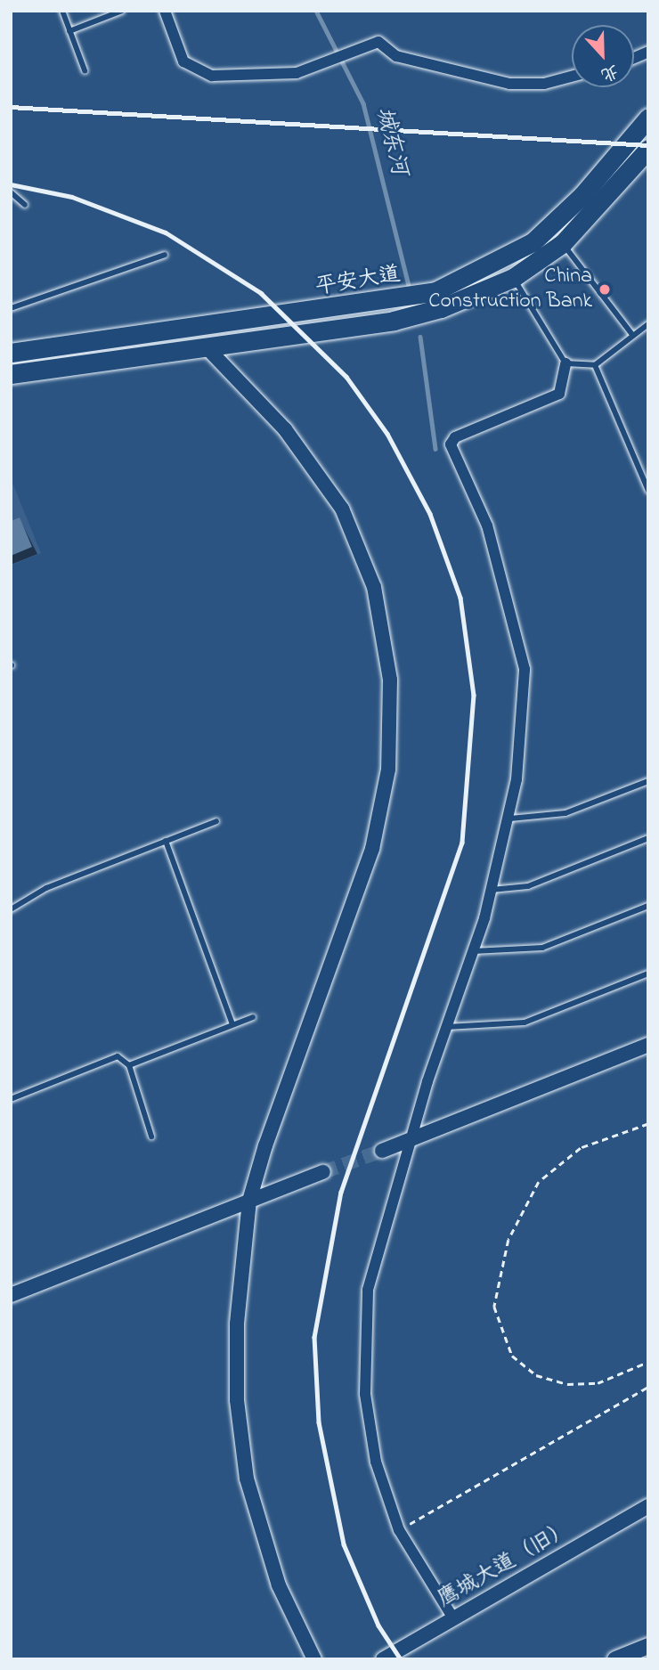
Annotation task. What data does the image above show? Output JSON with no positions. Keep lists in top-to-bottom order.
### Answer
{
  "streets": {
    "main road": ["平安大道"],
    "street": ["鹰城大道（旧）"]
  },
  "water": ["城东河"],
  "places": ["China Construction Bank"],
  "north": "bottom"
}
